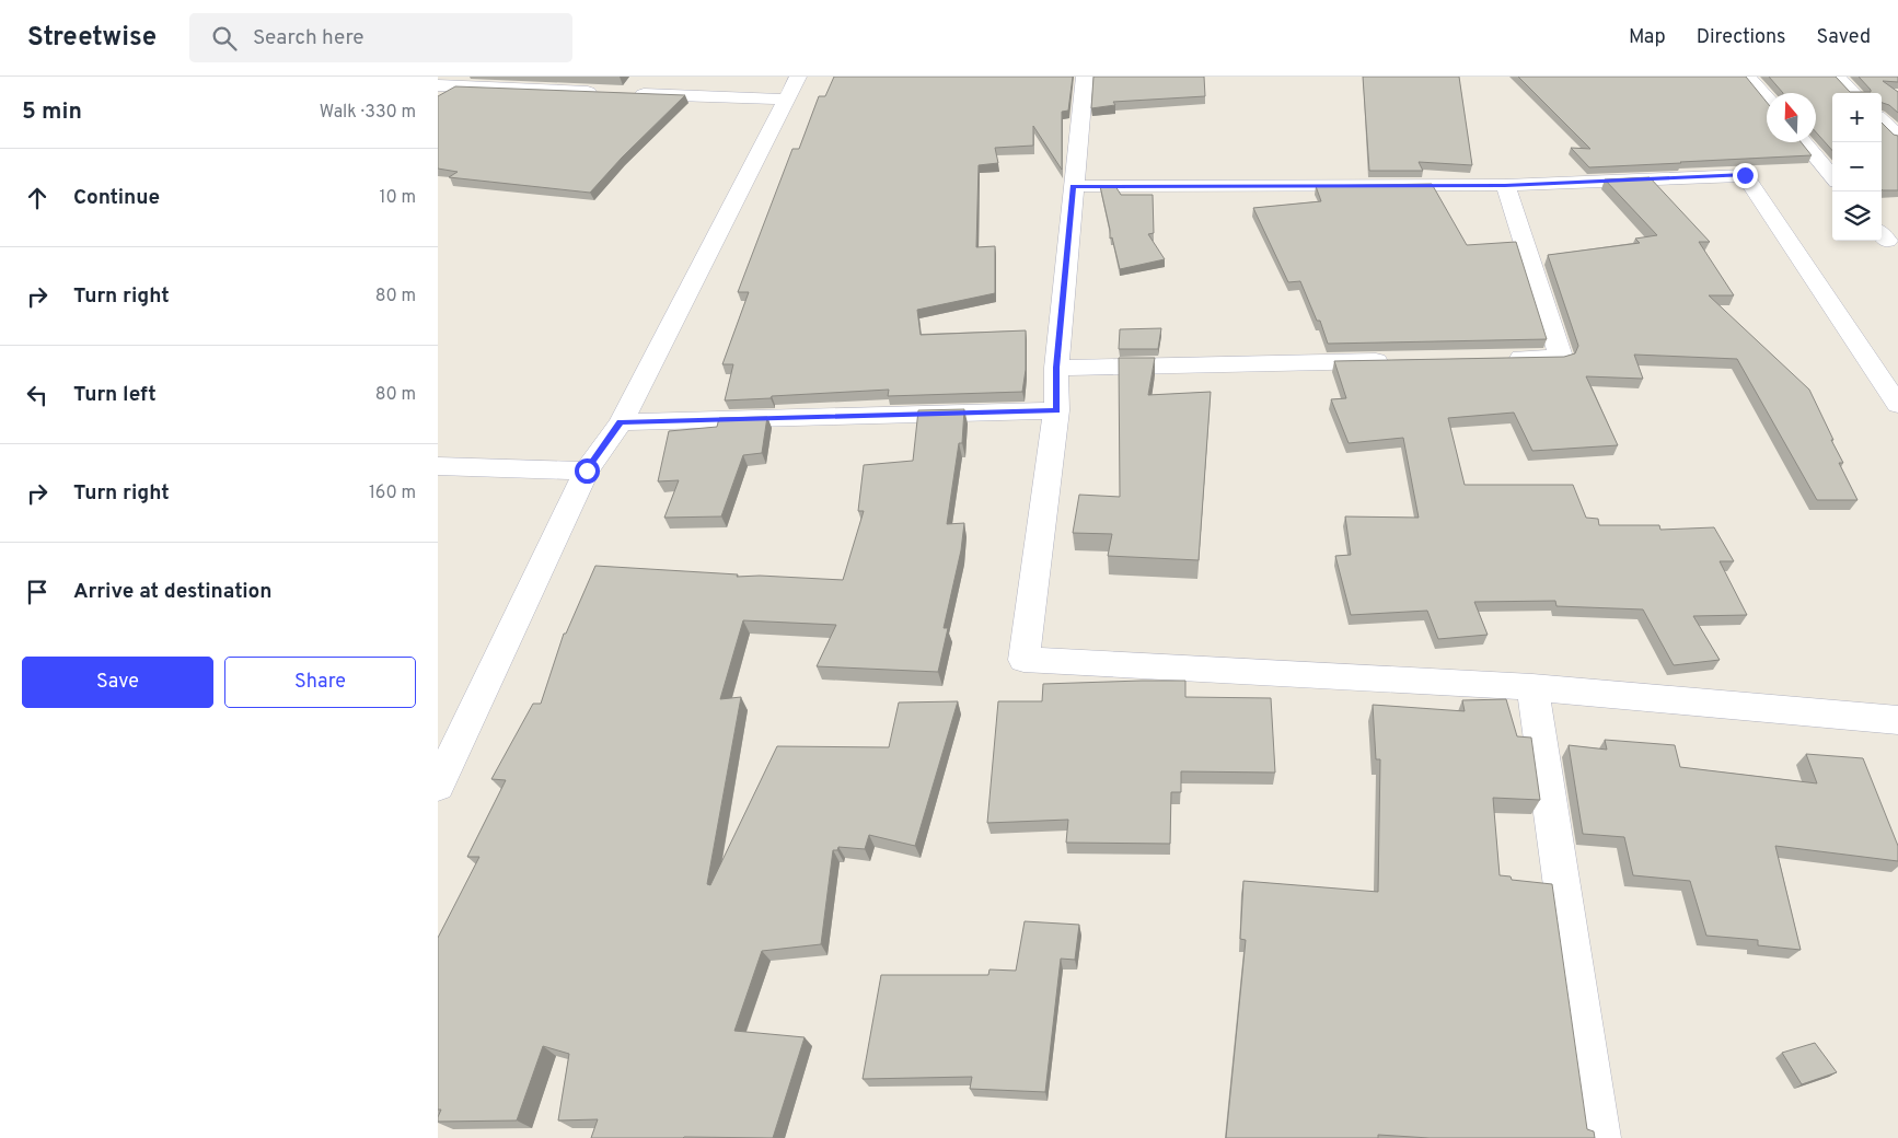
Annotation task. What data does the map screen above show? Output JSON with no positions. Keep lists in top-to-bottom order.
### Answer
{
  "north": "top",
  "page": {
    "header": "Streetwise",
    "search": "Search here",
    "nav": ["Map", "Directions", "Saved"],
    "heading": ["5 min", "Walk · 330 m"],
    "map_buttons": ["+", "−"],
    "list": [
      ["Continue", "10 m"],
      ["Turn right", "80 m"],
      ["Turn left", "80 m"],
      ["Turn right", "160 m"],
      "Arrive at destination"
    ],
    "buttons": ["Save", "Share"]
  }
}
